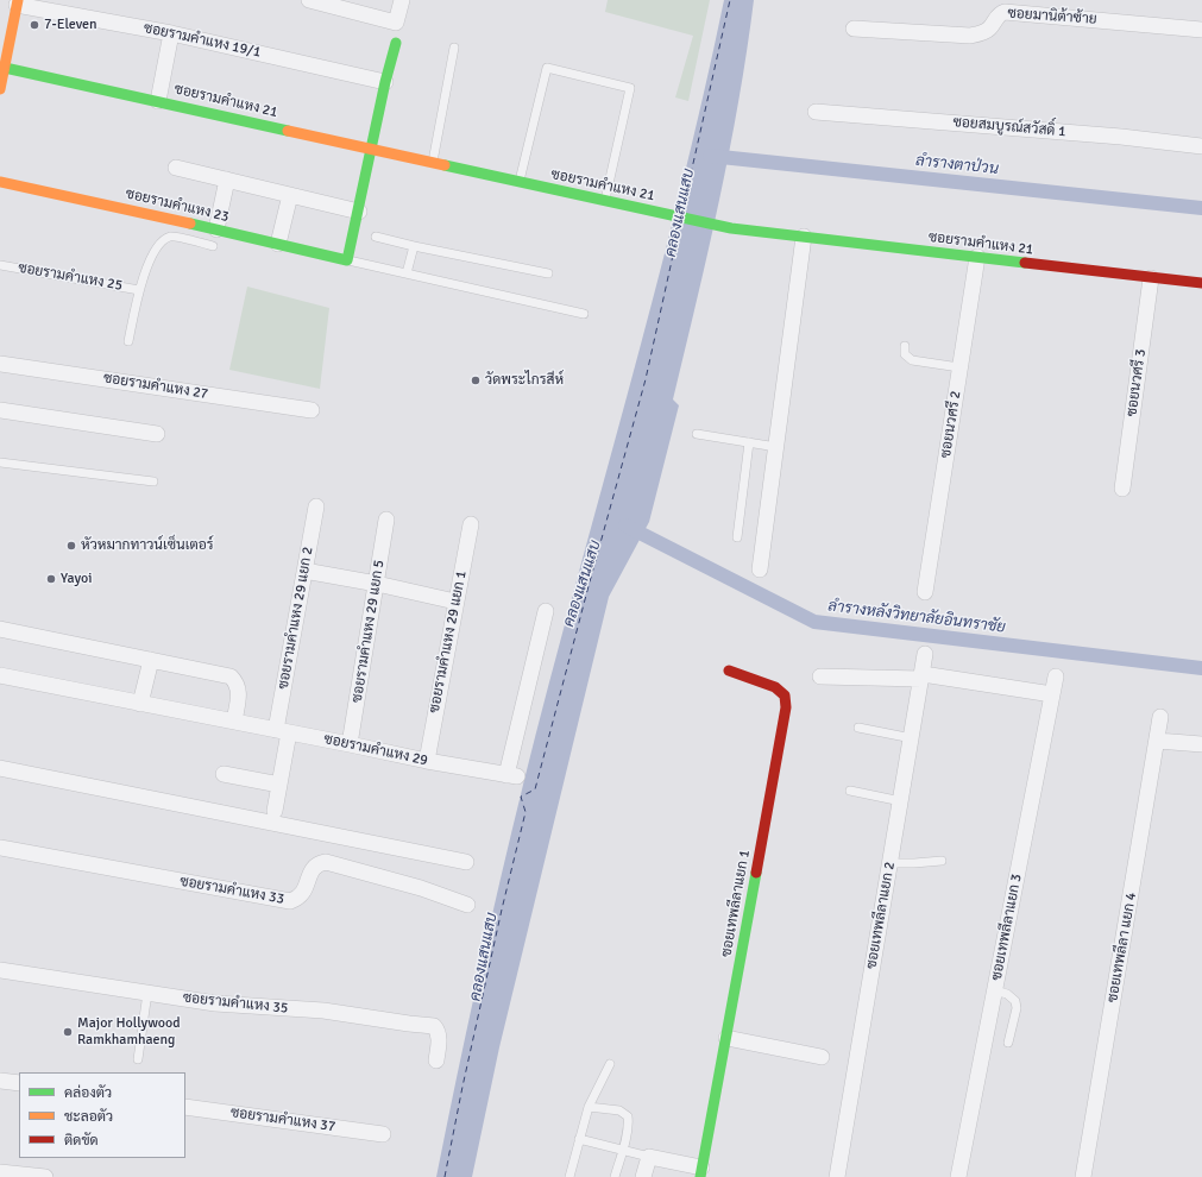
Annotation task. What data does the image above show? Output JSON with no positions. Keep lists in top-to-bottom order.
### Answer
{
  "streets": {
    "street": [
      "ซอยมานิต้าซ้าย",
      "ซอยรามคำแหง 19/1",
      "ซอยรามคำแหง 21",
      "ซอยสมบูรณ์สวัสดิ์ 1",
      "ซอยรามคำแหง 23",
      "ซอยนวศรี 3",
      "ซอยรามคำแหง 27",
      "ซอยนวศรี 2",
      "ซอยรามคำแหง 29 แยก 2",
      "ซอยรามคำแหง 29 แยก 5",
      "ซอยรามคำแหง 29 แยก 1",
      "ซอยรามคำแหง 29",
      "ซอยรามคำแหง 33",
      "ซอยเทพลีลาแยก 1",
      "ซอยเทพลีลาแยก 2",
      "ซอยเทพลีลาแยก 3",
      "ซอยเทพลีลา แยก 4",
      "ซอยรามคำแหง 35",
      "ซอยรามคำแหง 37"
    ],
    "lane": ["ซอยรามคำแหง 25"]
  },
  "crossings": [
    ["ซอยรามคำแหง 21", "ซอยนวศรี 3"],
    ["ซอยรามคำแหง 21", "ซอยนวศรี 2"],
    ["ซอยรามคำแหง 29 แยก 2", "ซอยรามคำแหง 29"],
    ["ซอยรามคำแหง 29 แยก 5", "ซอยรามคำแหง 29"],
    ["ซอยรามคำแหง 29 แยก 1", "ซอยรามคำแหง 29"]
  ],
  "water": ["ลำรางตาป่วน", "คลองแสนแสบ", "ลำรางหลังวิทยาลัยอินทราชัย"],
  "places": [
    "7-Eleven",
    "วัดพระไกรสีห์",
    "หัวหมากทาวน์เซ็นเตอร์",
    "Yayoi",
    "Major Hollywood Ramkhamhaeng"
  ],
  "legend": ["คล่องตัว", "ชะลอตัว", "ติดขัด"]
}
